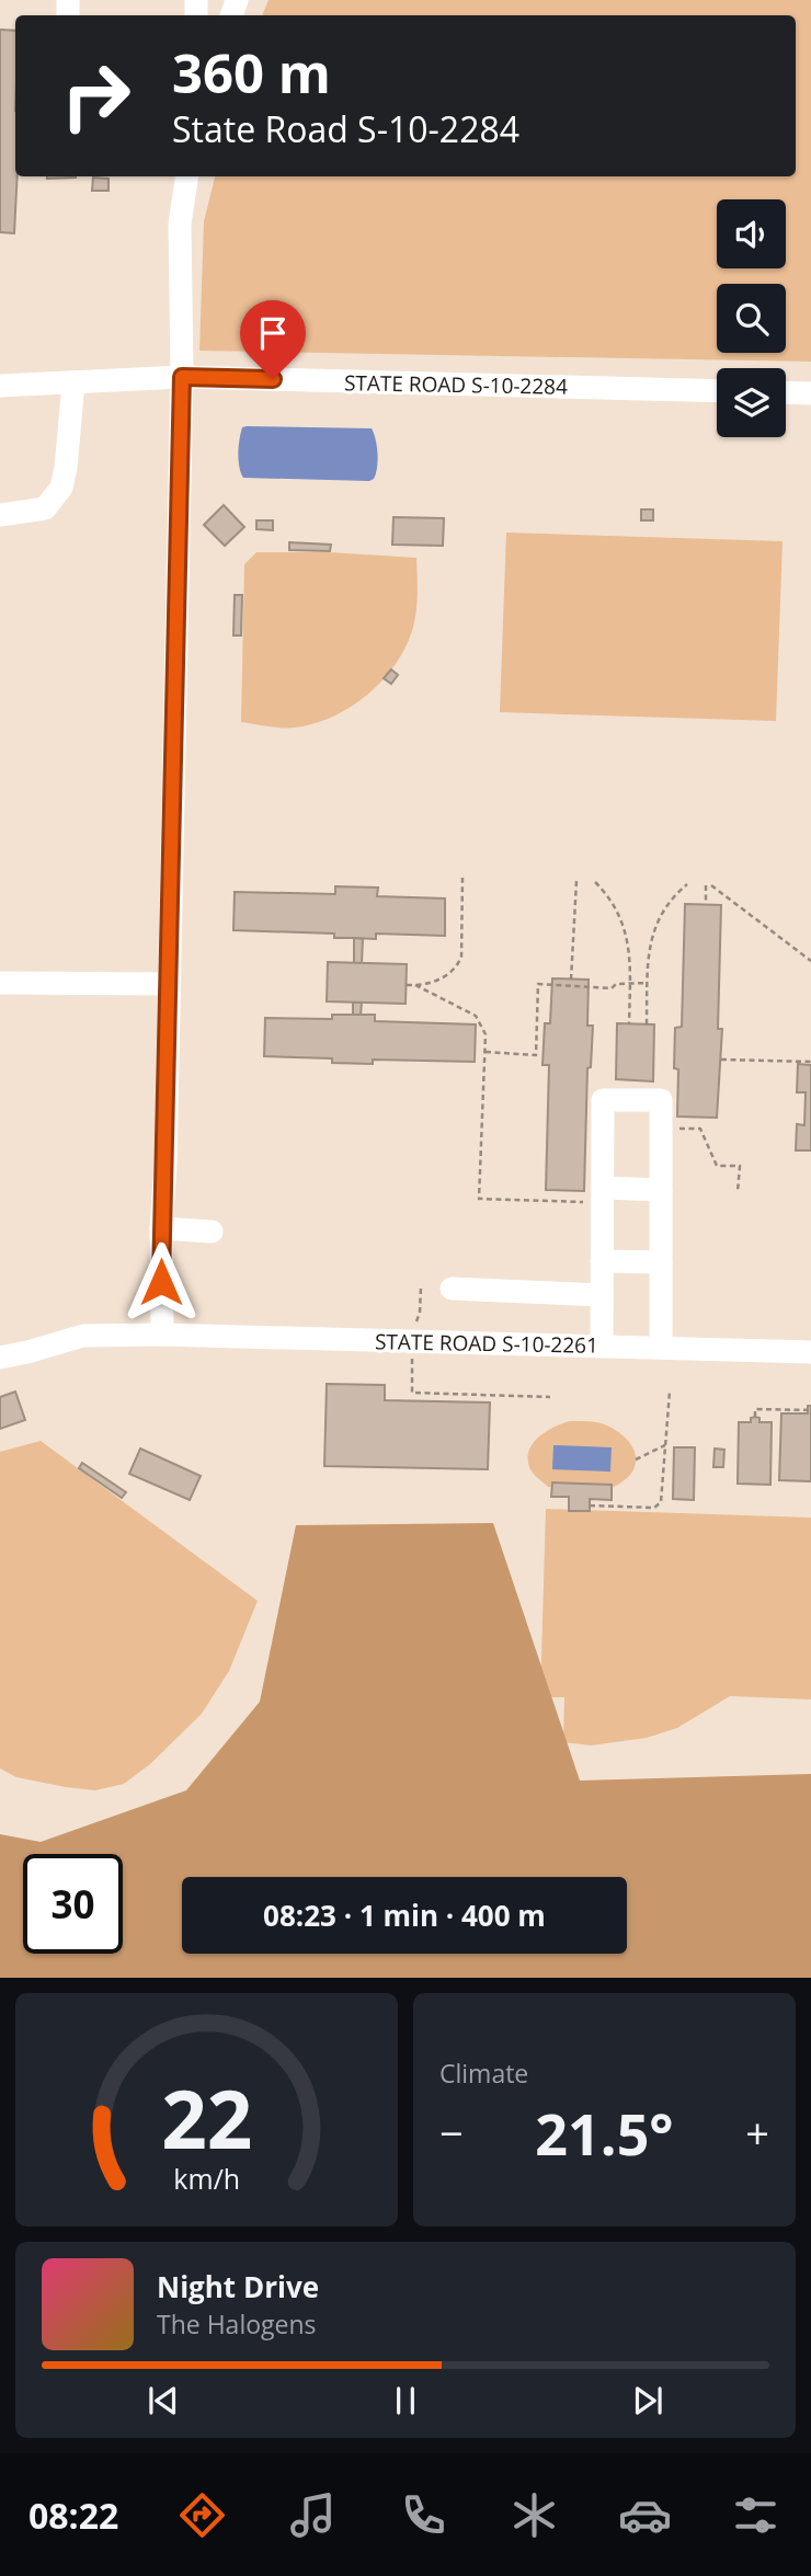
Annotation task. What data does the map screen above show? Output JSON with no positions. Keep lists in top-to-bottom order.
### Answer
{
  "streets": {
    "street": ["STATE ROAD S-10-2284", "STATE ROAD S-10-2261"]
  },
  "page": {
    "turn": ["360 m", "State Road S-10-2284"],
    "limit": "30",
    "trip": "08:23 · 1 min · 400 m",
    "tile": "Climate",
    "heat": ["−", "21.5°", "+"],
    "song": ["Night Drive", "The Halogens"],
    "tabs": "08:22",
    "gauge": ["22", "km/h"]
  }
}
